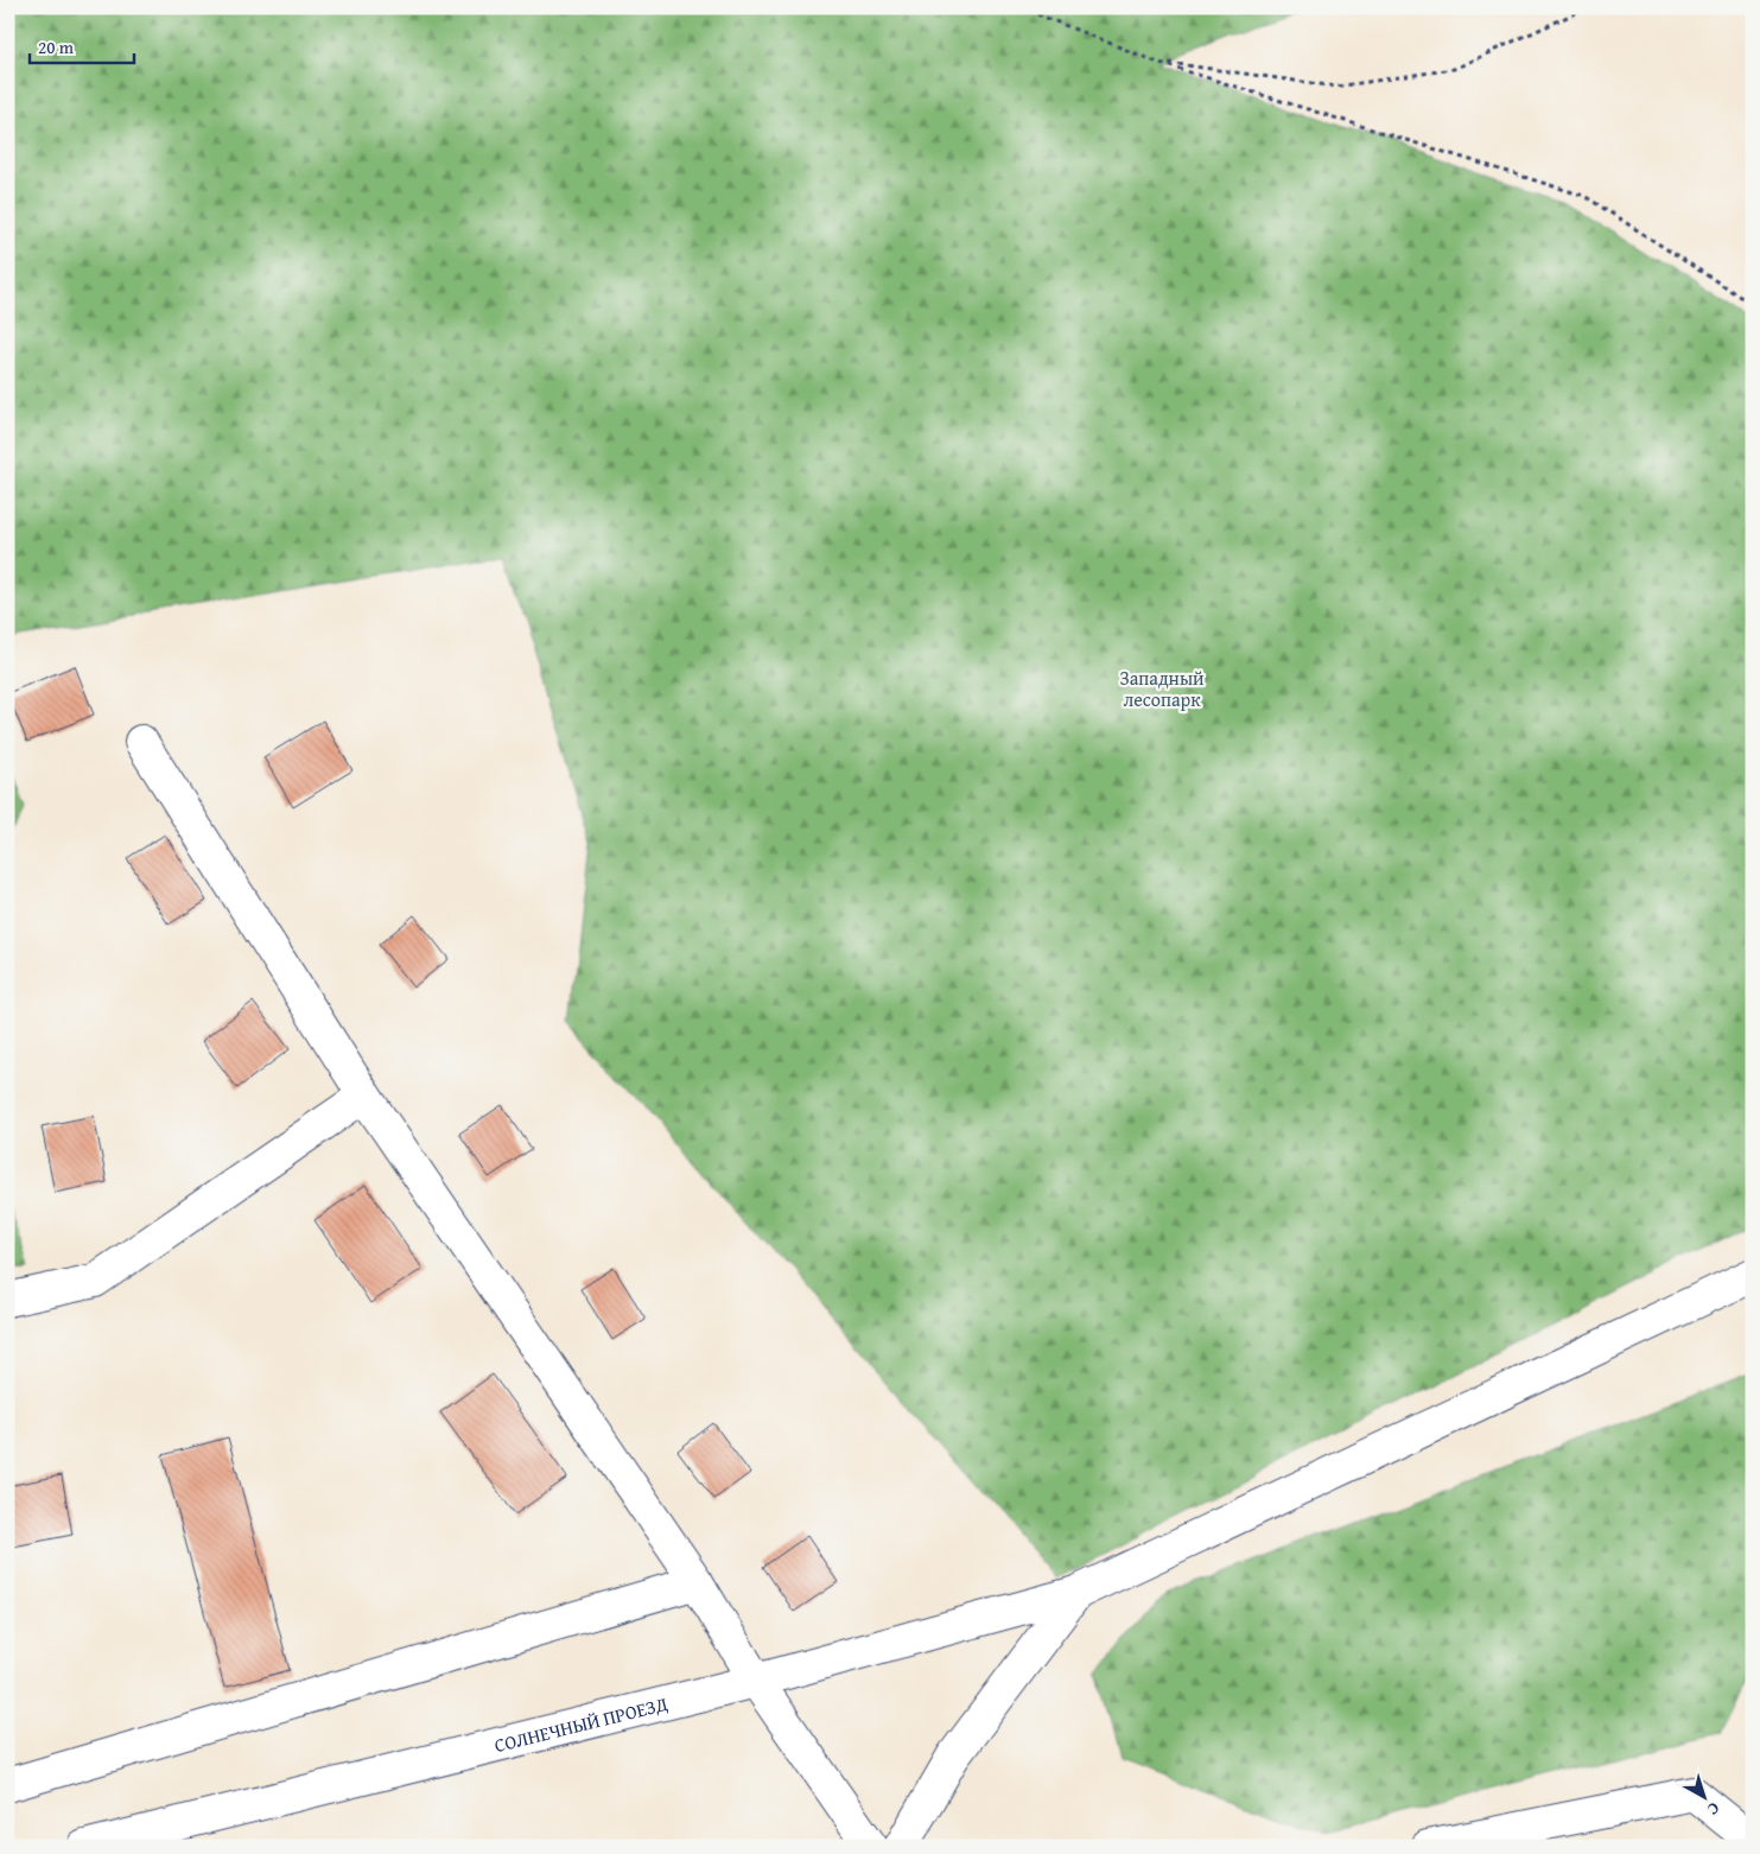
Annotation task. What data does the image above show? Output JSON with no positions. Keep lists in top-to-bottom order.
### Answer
{
  "streets": {
    "street": ["СОЛНЕЧНЫЙ ПРОЕЗД"]
  },
  "parks": ["Западный лесопарк"],
  "scale_bar": "20 m",
  "north": "bottom right"
}
